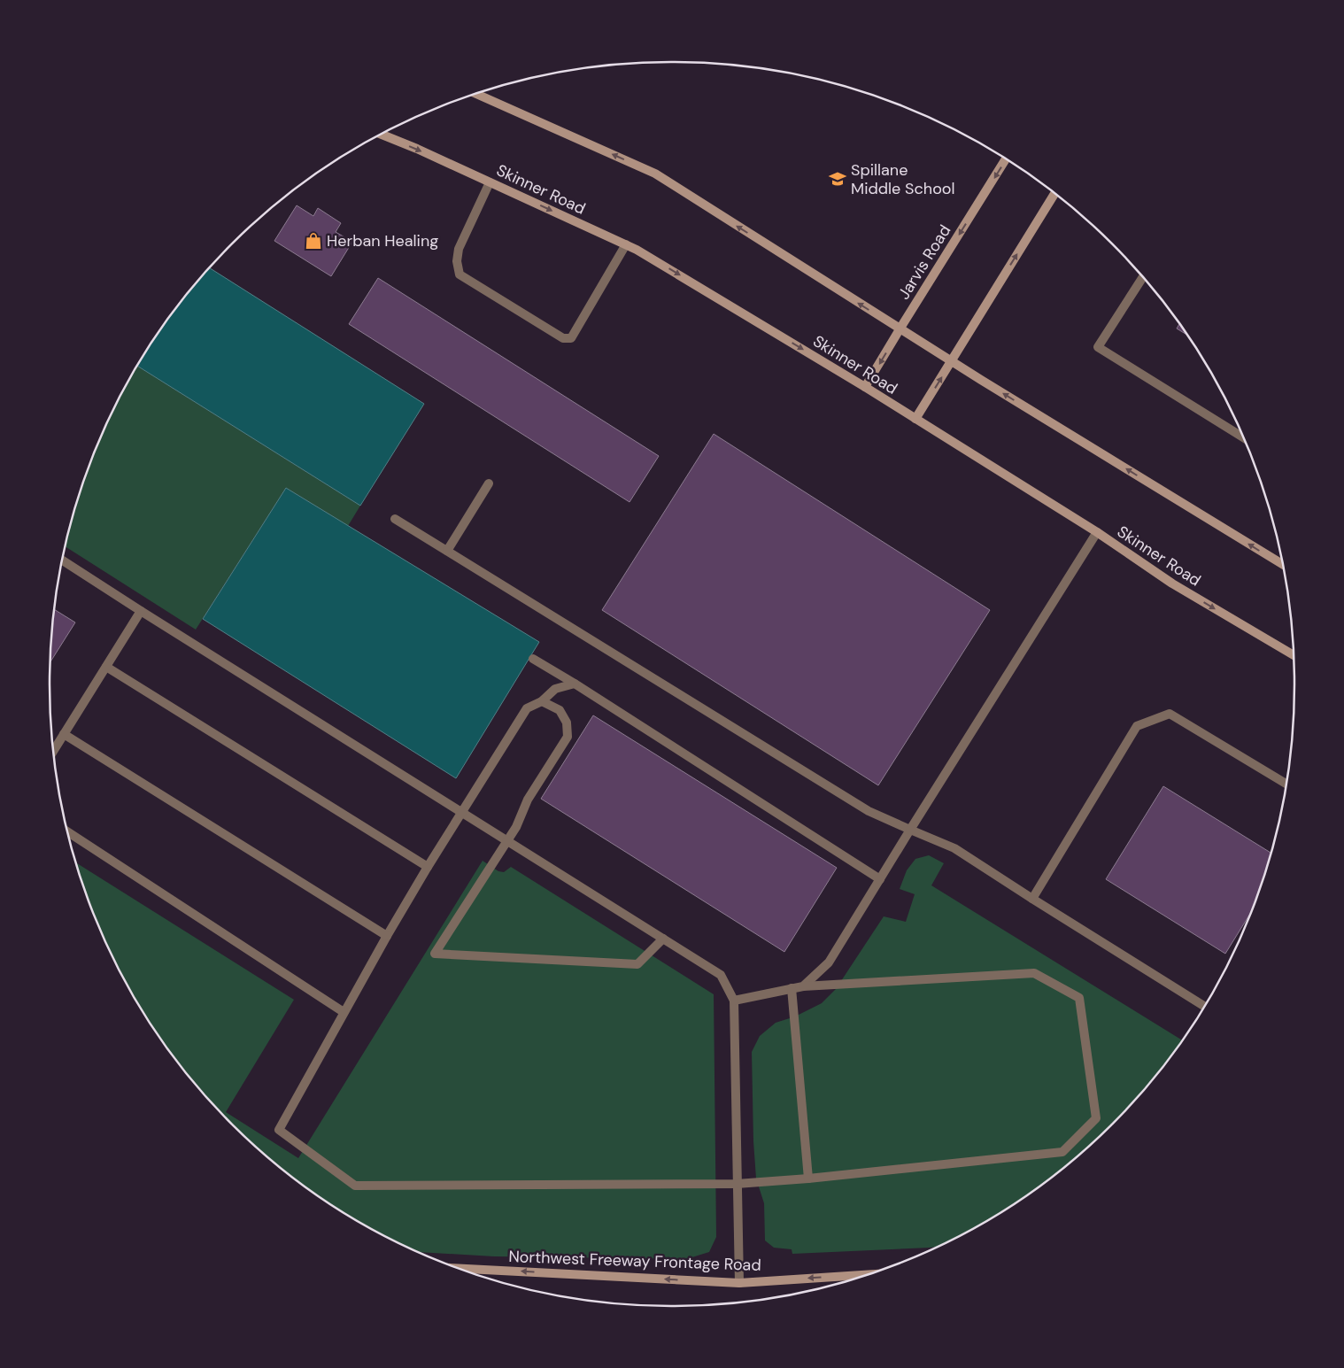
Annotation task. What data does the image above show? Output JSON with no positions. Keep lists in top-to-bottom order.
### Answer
{
  "streets": {
    "street": ["Skinner Road", "Jarvis Road", "Northwest Freeway Frontage Road"]
  },
  "crossings": [
    ["Skinner Road", "Jarvis Road"]
  ],
  "one_way": ["Northwest Freeway Frontage Road"],
  "places": {
    "school or university": ["Spillane Middle School"],
    "shop": ["Herban Healing"]
  }
}
